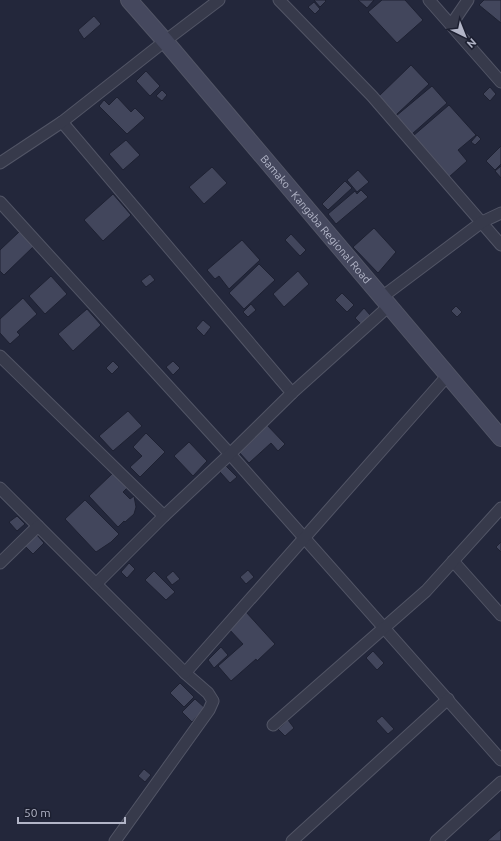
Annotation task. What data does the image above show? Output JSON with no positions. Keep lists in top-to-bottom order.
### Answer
{
  "streets": {
    "street": ["Bamako - Kangaba Regional Road"]
  },
  "scale_bar": "50 m",
  "north": "bottom right"
}
